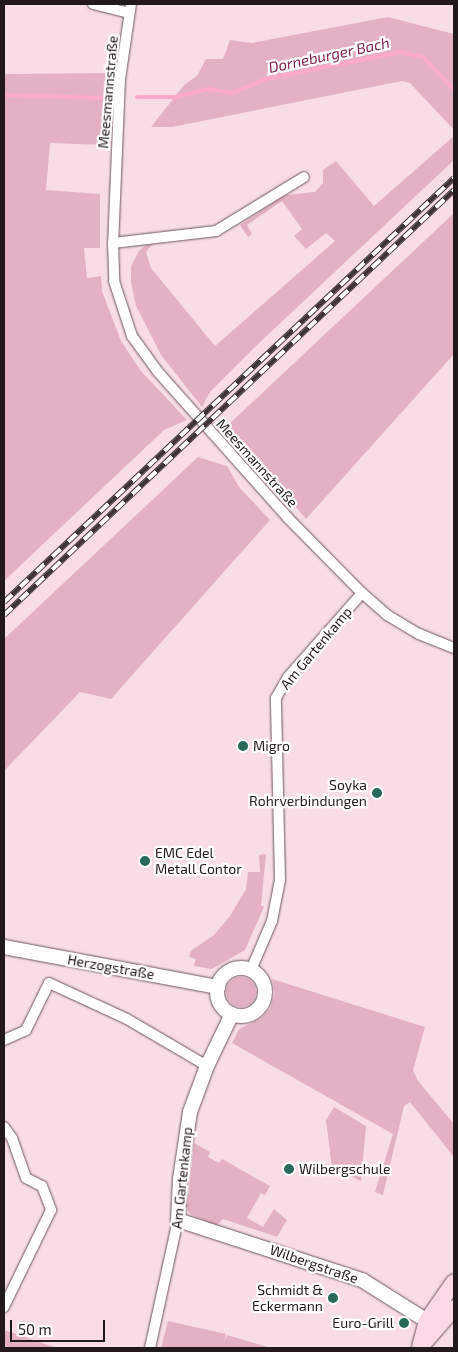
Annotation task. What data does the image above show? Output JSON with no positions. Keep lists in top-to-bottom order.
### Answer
{
  "streets": {
    "street": [
      "Meesmannstraße",
      "Am Gartenkamp",
      "Herzogstraße",
      "Wilbergstraße"
    ]
  },
  "crossings": [
    ["Meesmannstraße", "Am Gartenkamp"],
    ["Am Gartenkamp", "Herzogstraße"],
    ["Am Gartenkamp", "Wilbergstraße"]
  ],
  "water": ["Dorneburger Bach"],
  "places": [
    "Migro",
    "Soyka Rohrverbindungen",
    "EMC Edel Metall Contor",
    "Wilbergschule",
    "Schmidt & Eckermann",
    "Euro-Grill"
  ],
  "scale_bar": "50 m"
}
